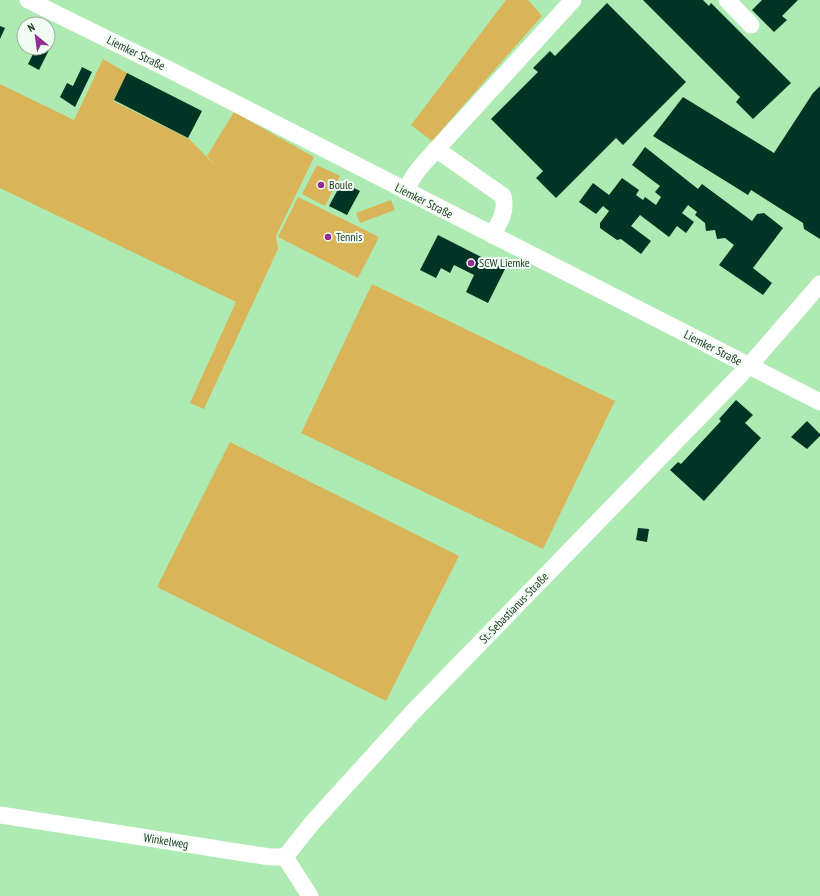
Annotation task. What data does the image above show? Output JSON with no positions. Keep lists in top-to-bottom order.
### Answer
{
  "streets": {
    "street": ["Liemker Straße", "St.-Sebastianus-Straße", "Winkelweg"]
  },
  "crossings": [
    ["Liemker Straße", "St.-Sebastianus-Straße"],
    ["St.-Sebastianus-Straße", "Winkelweg"]
  ],
  "places": ["Boule", "Tennis", "SCW Liemke"],
  "north": "top left"
}
